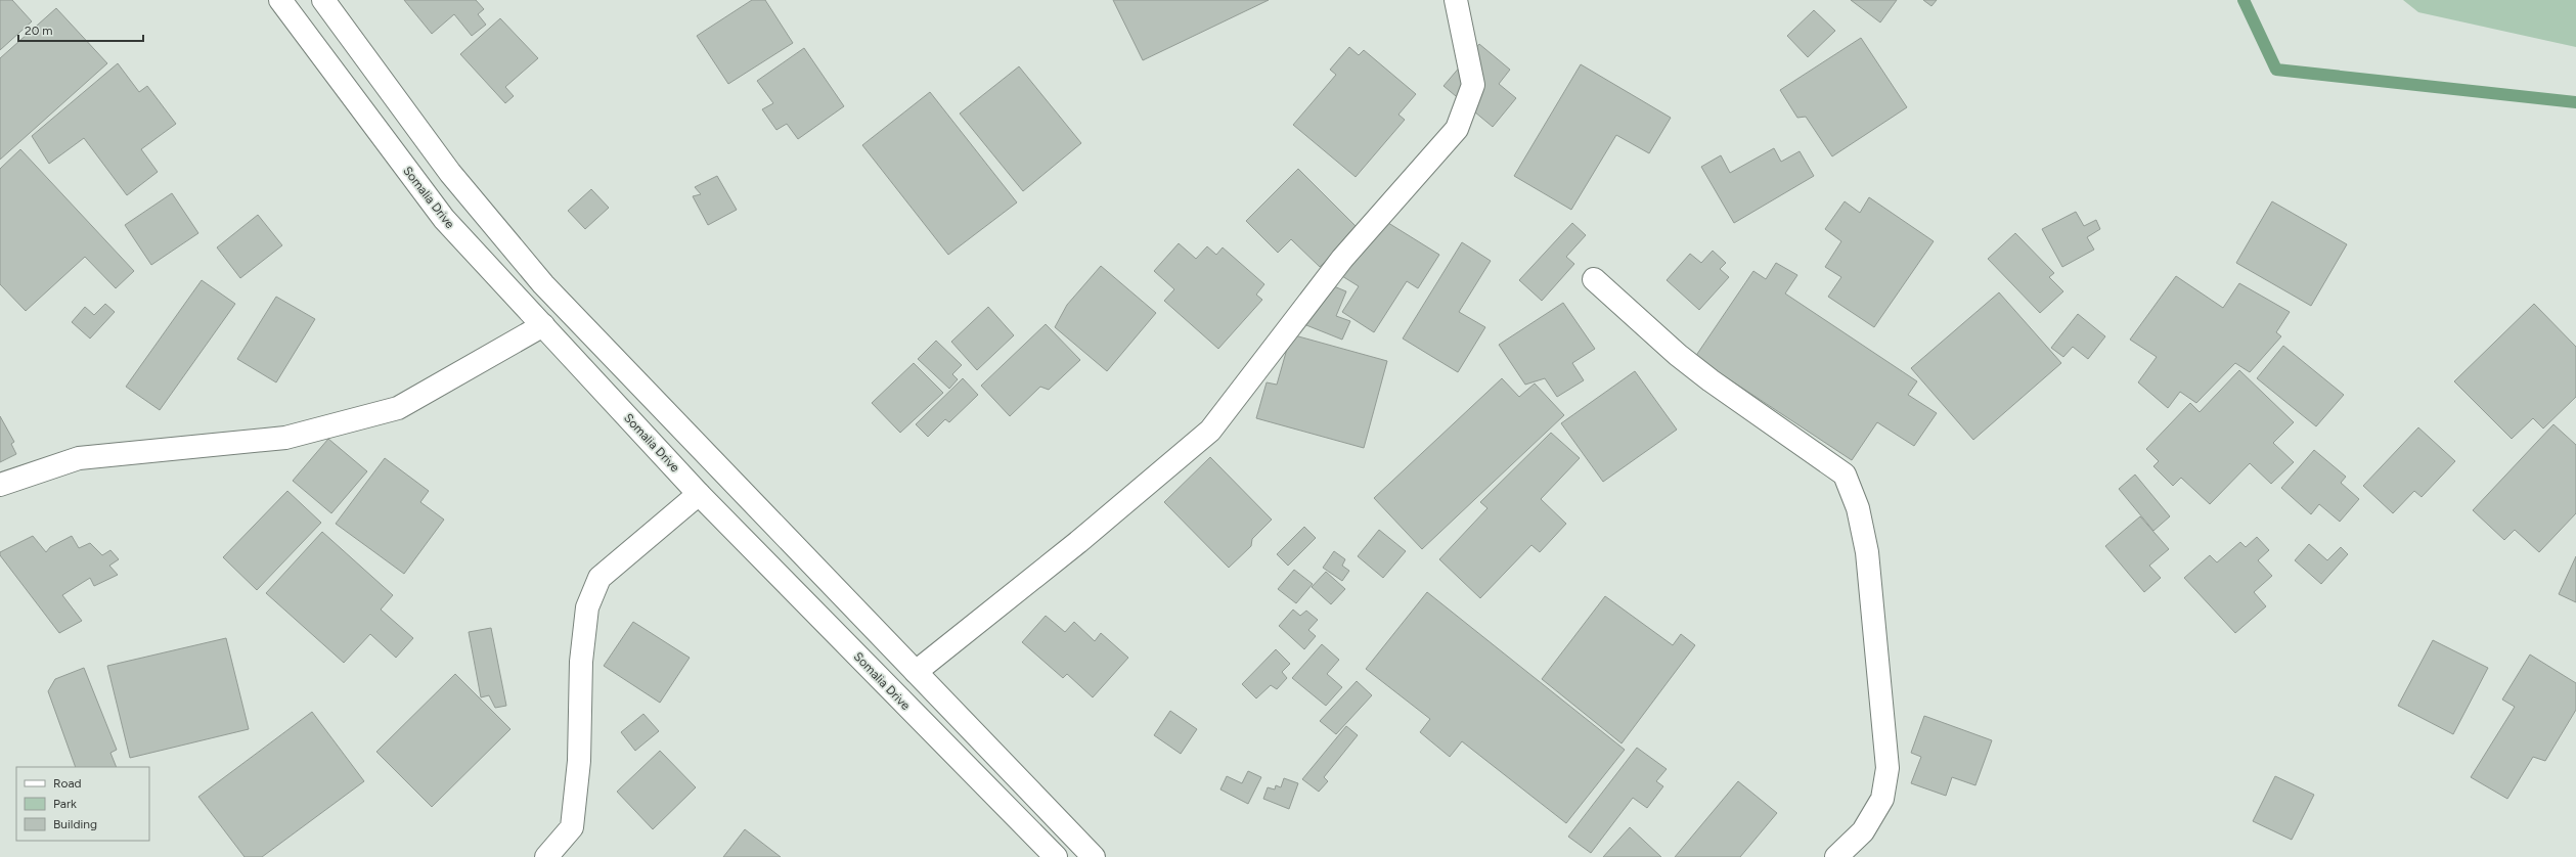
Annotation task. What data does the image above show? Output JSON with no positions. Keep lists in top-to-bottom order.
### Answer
{
  "streets": {
    "street": ["Somalia Drive"]
  },
  "legend": ["Road", "Park", "Building"],
  "scale_bar": "20 m"
}
